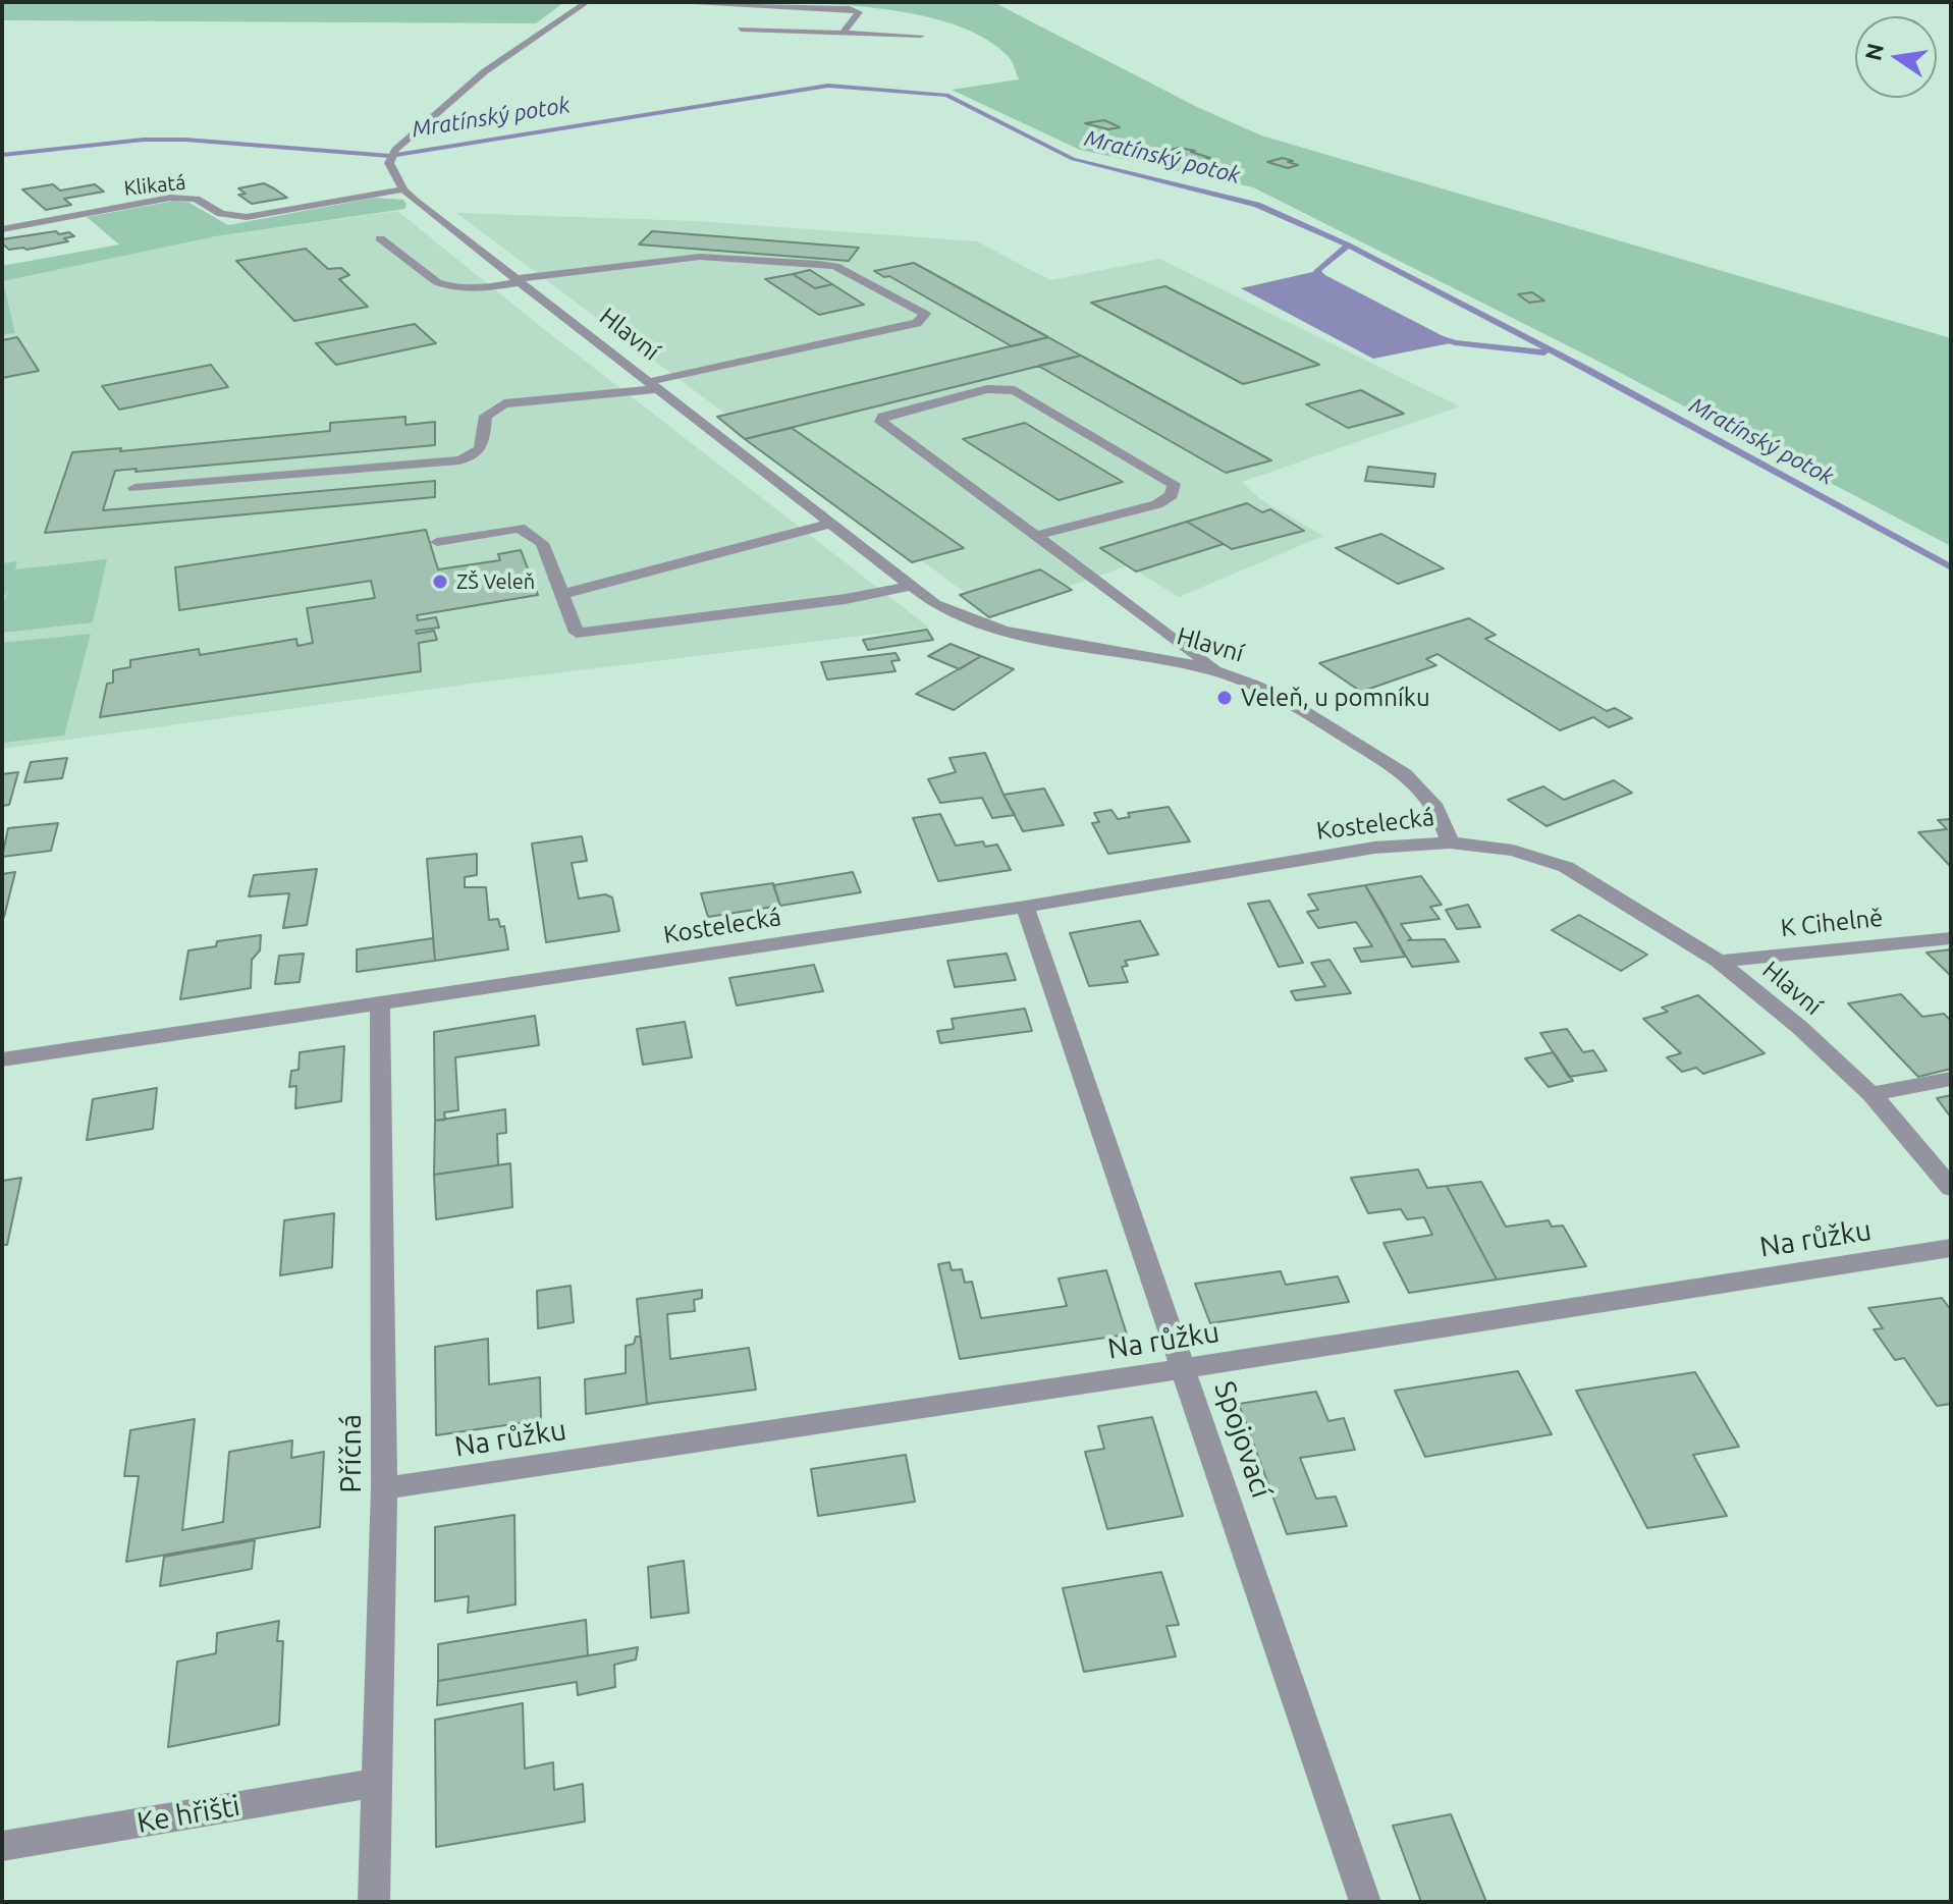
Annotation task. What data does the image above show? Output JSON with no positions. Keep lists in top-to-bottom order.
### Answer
{
  "streets": {
    "street": [
      "Klikatá",
      "Hlavní",
      "Kostelecká",
      "K Cihelně",
      "Na růžku",
      "Spojovací",
      "Příčná",
      "Ke hřišti"
    ]
  },
  "crossings": [
    ["Klikatá", "Hlavní"],
    ["Hlavní", "Kostelecká"],
    ["Hlavní", "K Cihelně"],
    ["Kostelecká", "Spojovací"],
    ["Kostelecká", "Příčná"],
    ["Na růžku", "Spojovací"],
    ["Na růžku", "Příčná"],
    ["Příčná", "Ke hřišti"]
  ],
  "water": ["Mratínský potok"],
  "places": ["ZŠ Veleň", "Veleň, u pomníku"],
  "north": "left"
}
